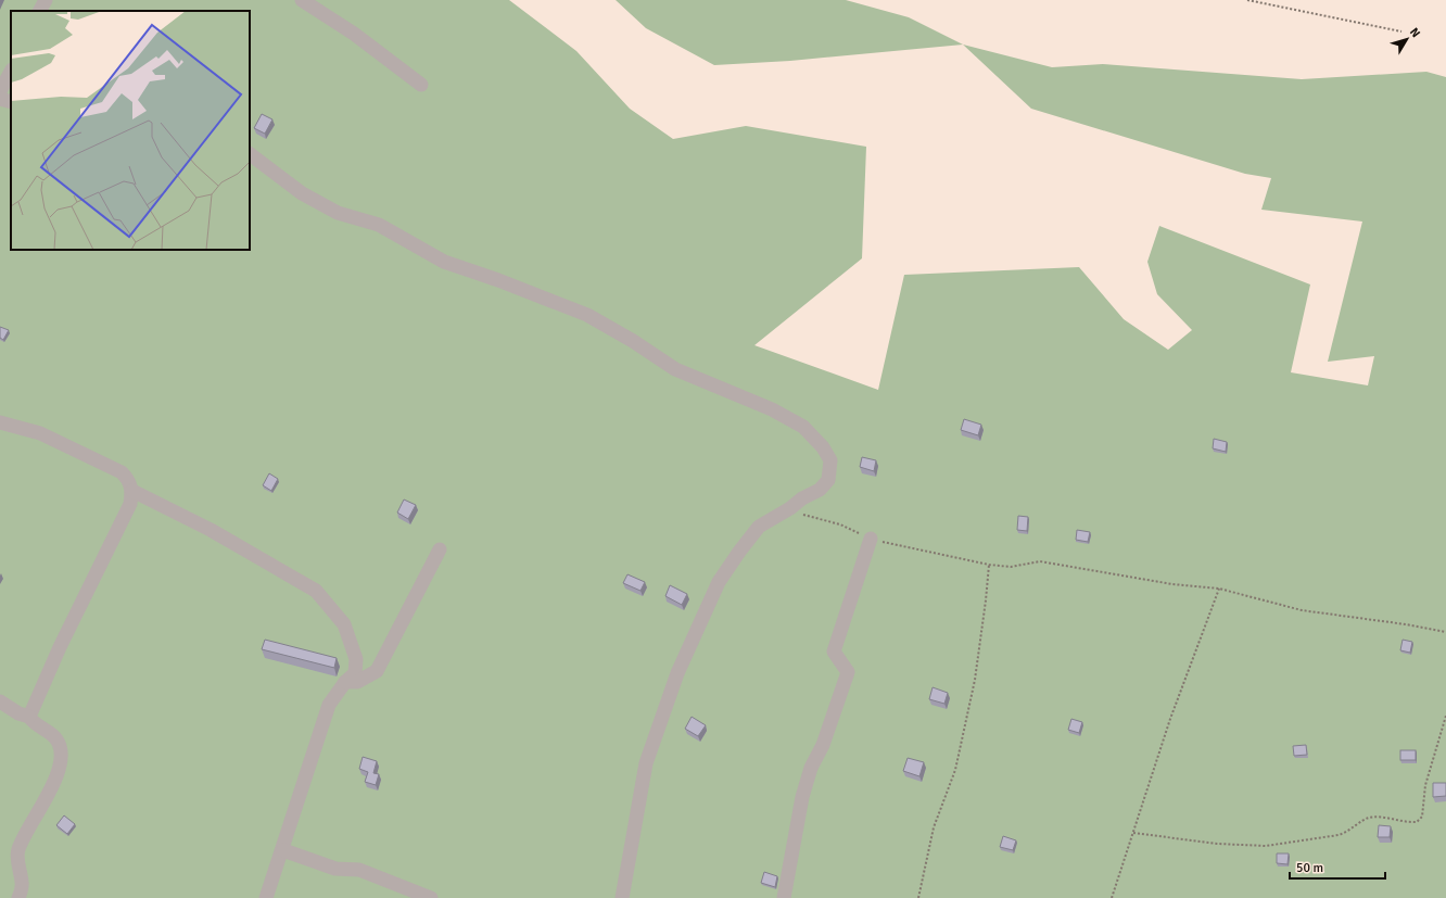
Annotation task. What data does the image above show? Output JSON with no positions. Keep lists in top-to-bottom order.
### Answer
{
  "scale_bar": "50 m",
  "north": "top right"
}
